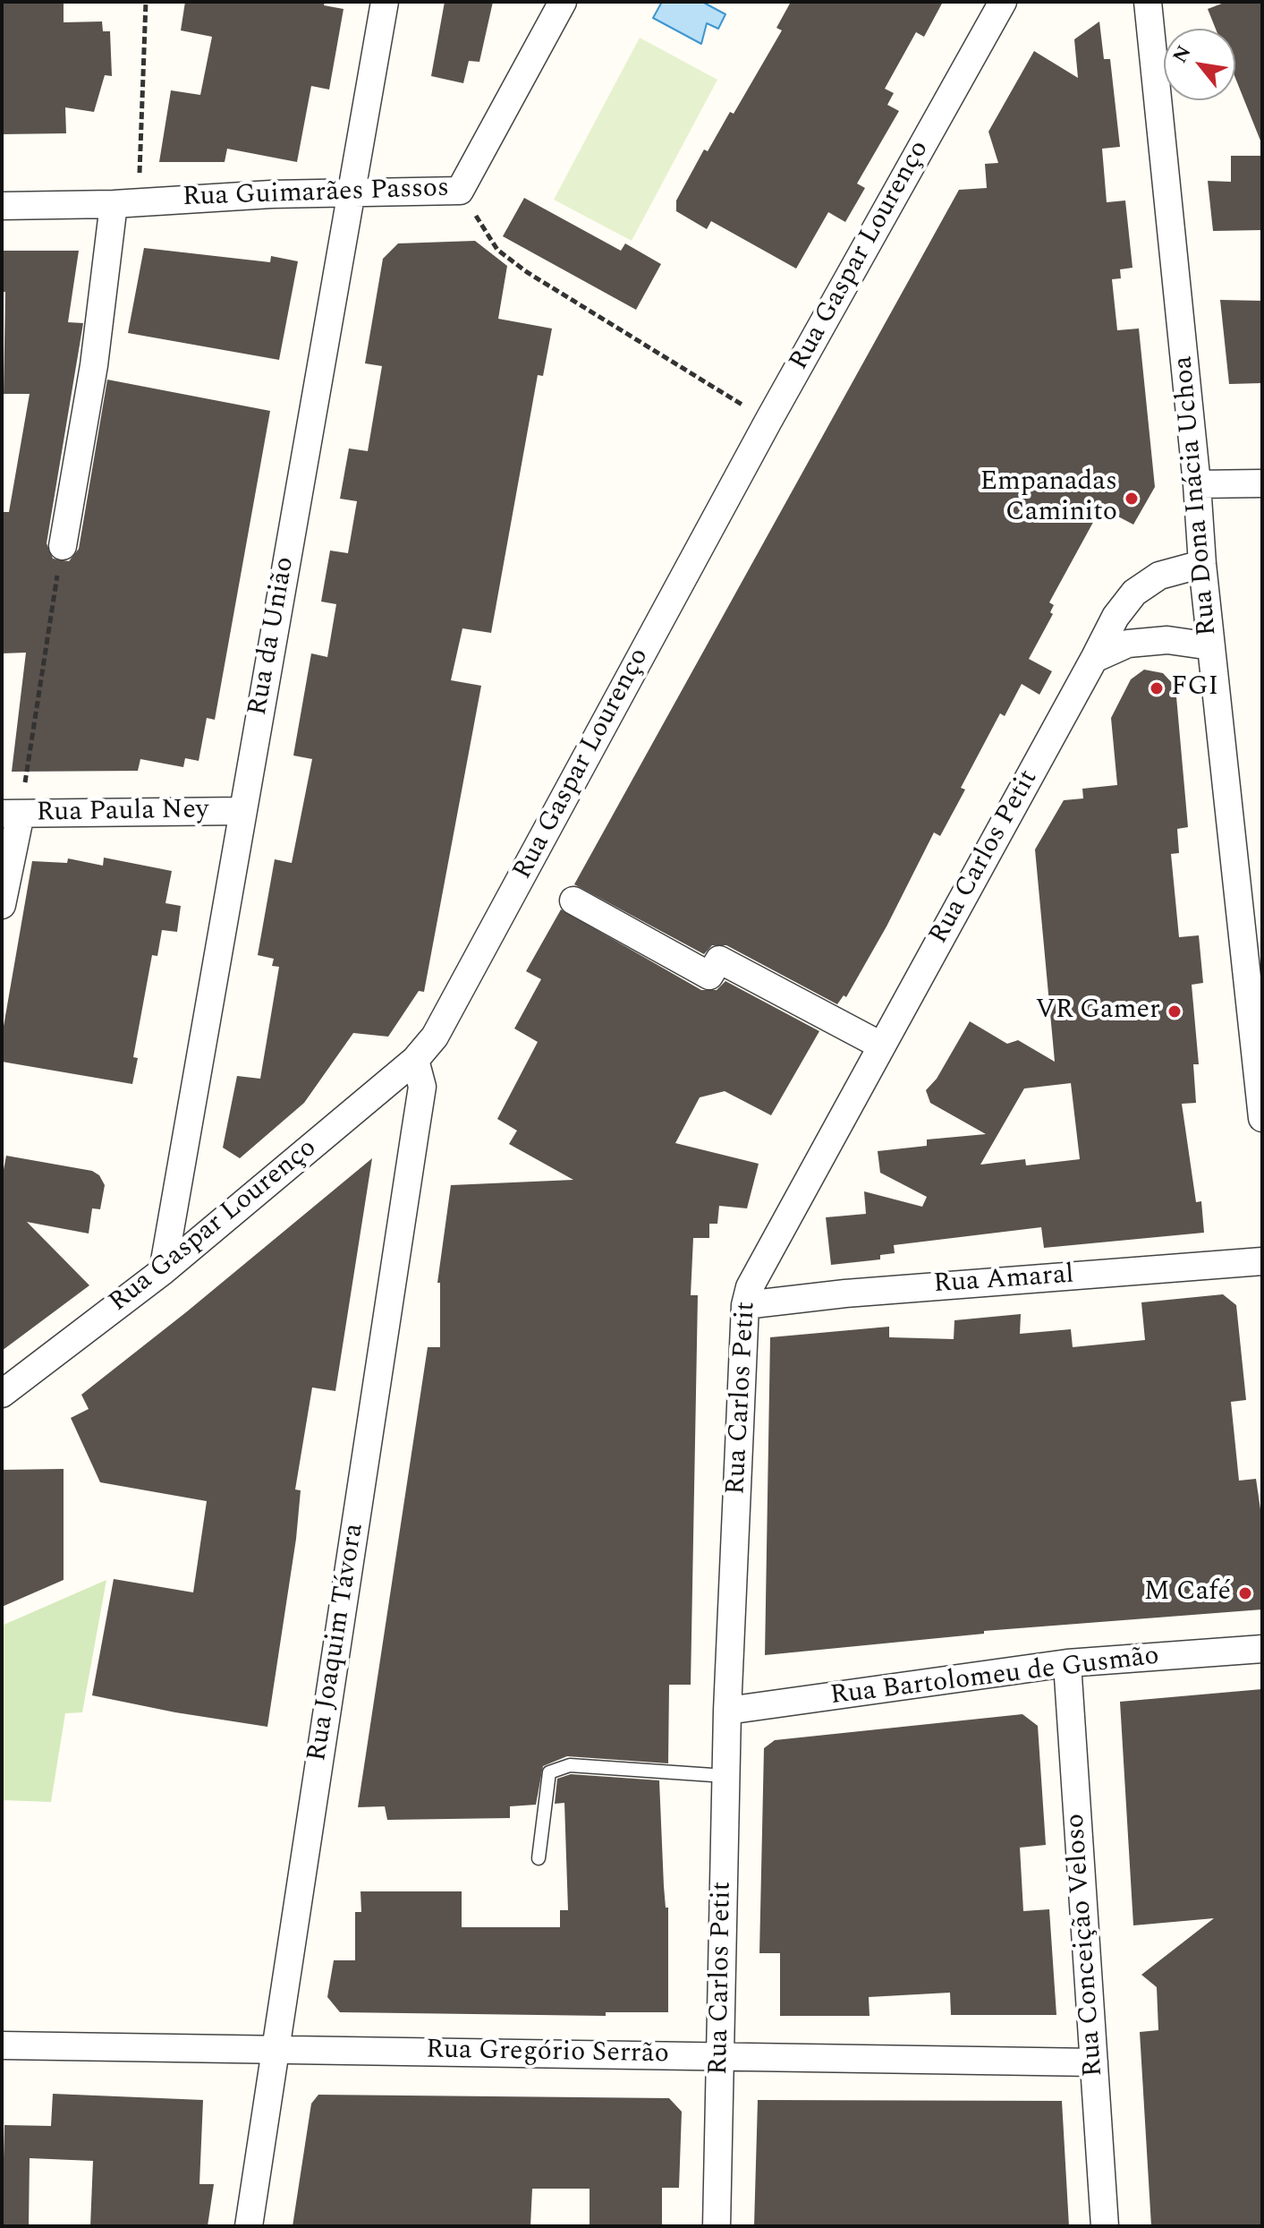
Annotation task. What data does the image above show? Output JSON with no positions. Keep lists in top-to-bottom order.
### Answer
{
  "streets": {
    "street": [
      "Rua Guimarães Passos",
      "Rua Gaspar Lourenço",
      "Rua Dona Inácia Uchoa",
      "Rua da União",
      "Rua Paula Ney",
      "Rua Carlos Petit",
      "Rua Amaral",
      "Rua Joaquim Távora",
      "Rua Bartolomeu de Gusmão",
      "Rua Conceição Veloso",
      "Rua Gregório Serrão"
    ]
  },
  "crossings": [
    ["Rua Guimarães Passos", "Rua da União"],
    ["Rua Gaspar Lourenço", "Rua da União"],
    ["Rua Gaspar Lourenço", "Rua Joaquim Távora"],
    ["Rua Dona Inácia Uchoa", "Rua Carlos Petit"],
    ["Rua da União", "Rua Paula Ney"],
    ["Rua Carlos Petit", "Rua Amaral"],
    ["Rua Carlos Petit", "Rua Bartolomeu de Gusmão"],
    ["Rua Carlos Petit", "Rua Gregório Serrão"],
    ["Rua Joaquim Távora", "Rua Gregório Serrão"],
    ["Rua Bartolomeu de Gusmão", "Rua Conceição Veloso"],
    ["Rua Conceição Veloso", "Rua Gregório Serrão"]
  ],
  "places": [
    "Empanadas Caminito",
    "FGI",
    "VR Gamer",
    "M Café"
  ],
  "north": "top left"
}
